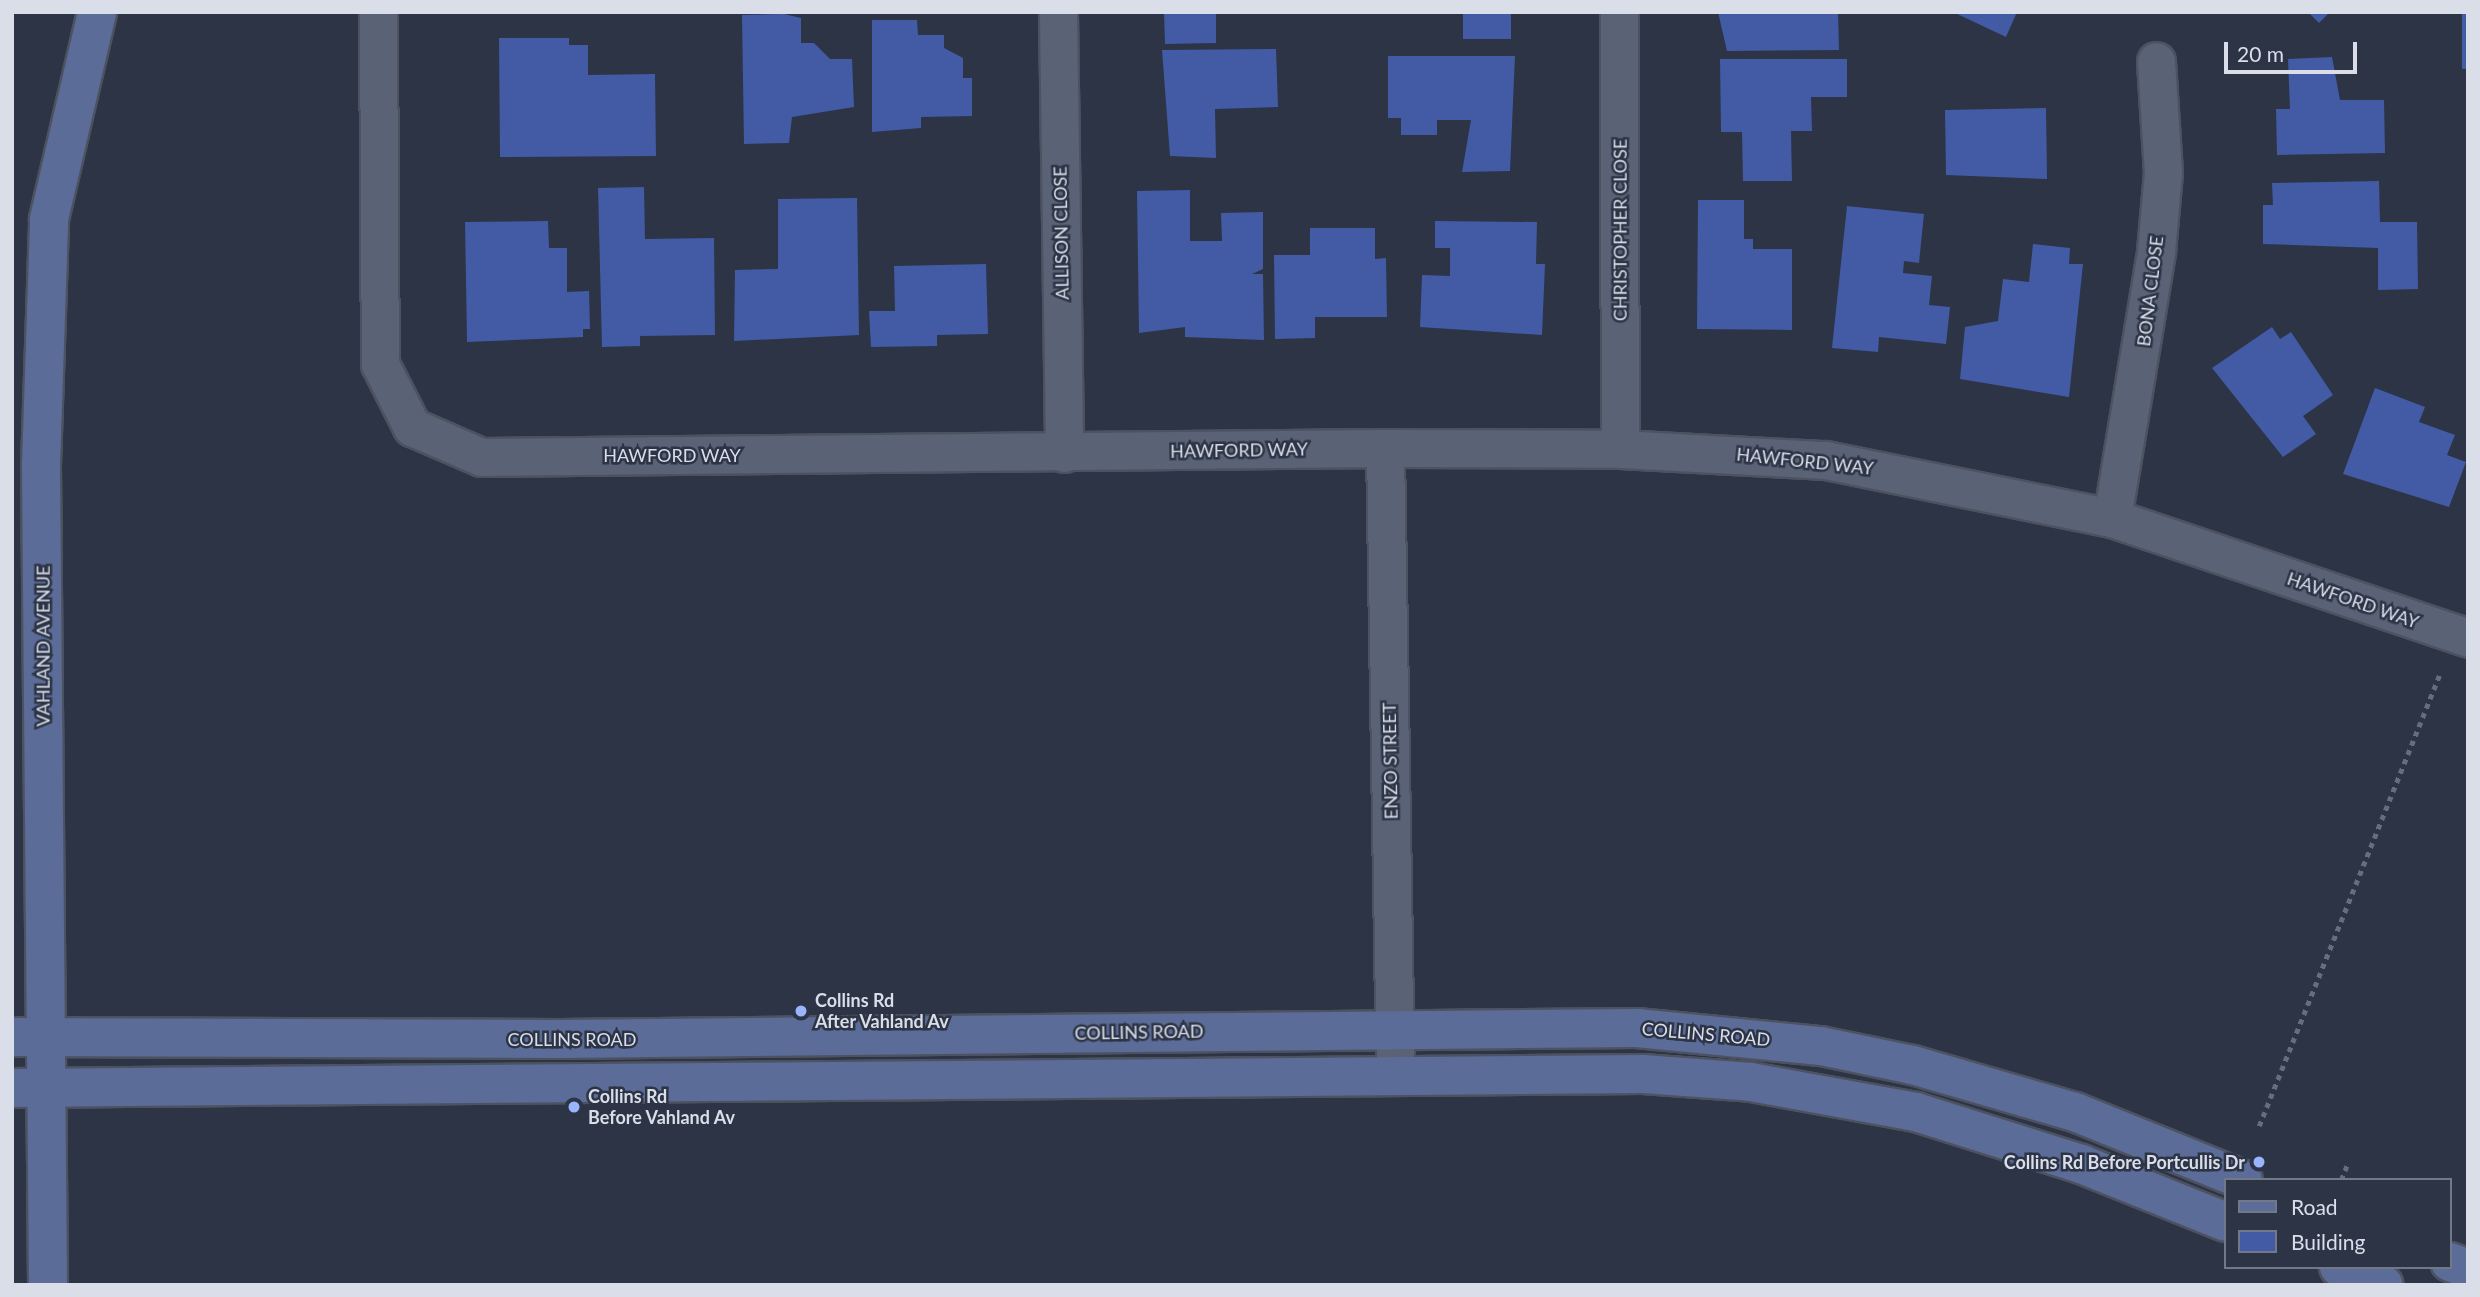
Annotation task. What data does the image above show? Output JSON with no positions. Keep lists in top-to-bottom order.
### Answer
{
  "streets": {
    "main road": ["VAHLAND AVENUE", "COLLINS ROAD"],
    "street": [
      "CHRISTOPHER CLOSE",
      "ALLISON CLOSE",
      "BONA CLOSE",
      "HAWFORD WAY",
      "ENZO STREET"
    ]
  },
  "crossings": [
    ["CHRISTOPHER CLOSE", "HAWFORD WAY"],
    ["ALLISON CLOSE", "HAWFORD WAY"],
    ["BONA CLOSE", "HAWFORD WAY"],
    ["HAWFORD WAY", "ENZO STREET"],
    ["VAHLAND AVENUE", "COLLINS ROAD"],
    ["ENZO STREET", "COLLINS ROAD"]
  ],
  "places": ["Collins Rd After Vahland Av", "Collins Rd Before Vahland Av", "Collins Rd Before Portcullis Dr"],
  "legend": ["Road", "Building"],
  "scale_bar": "20 m"
}
